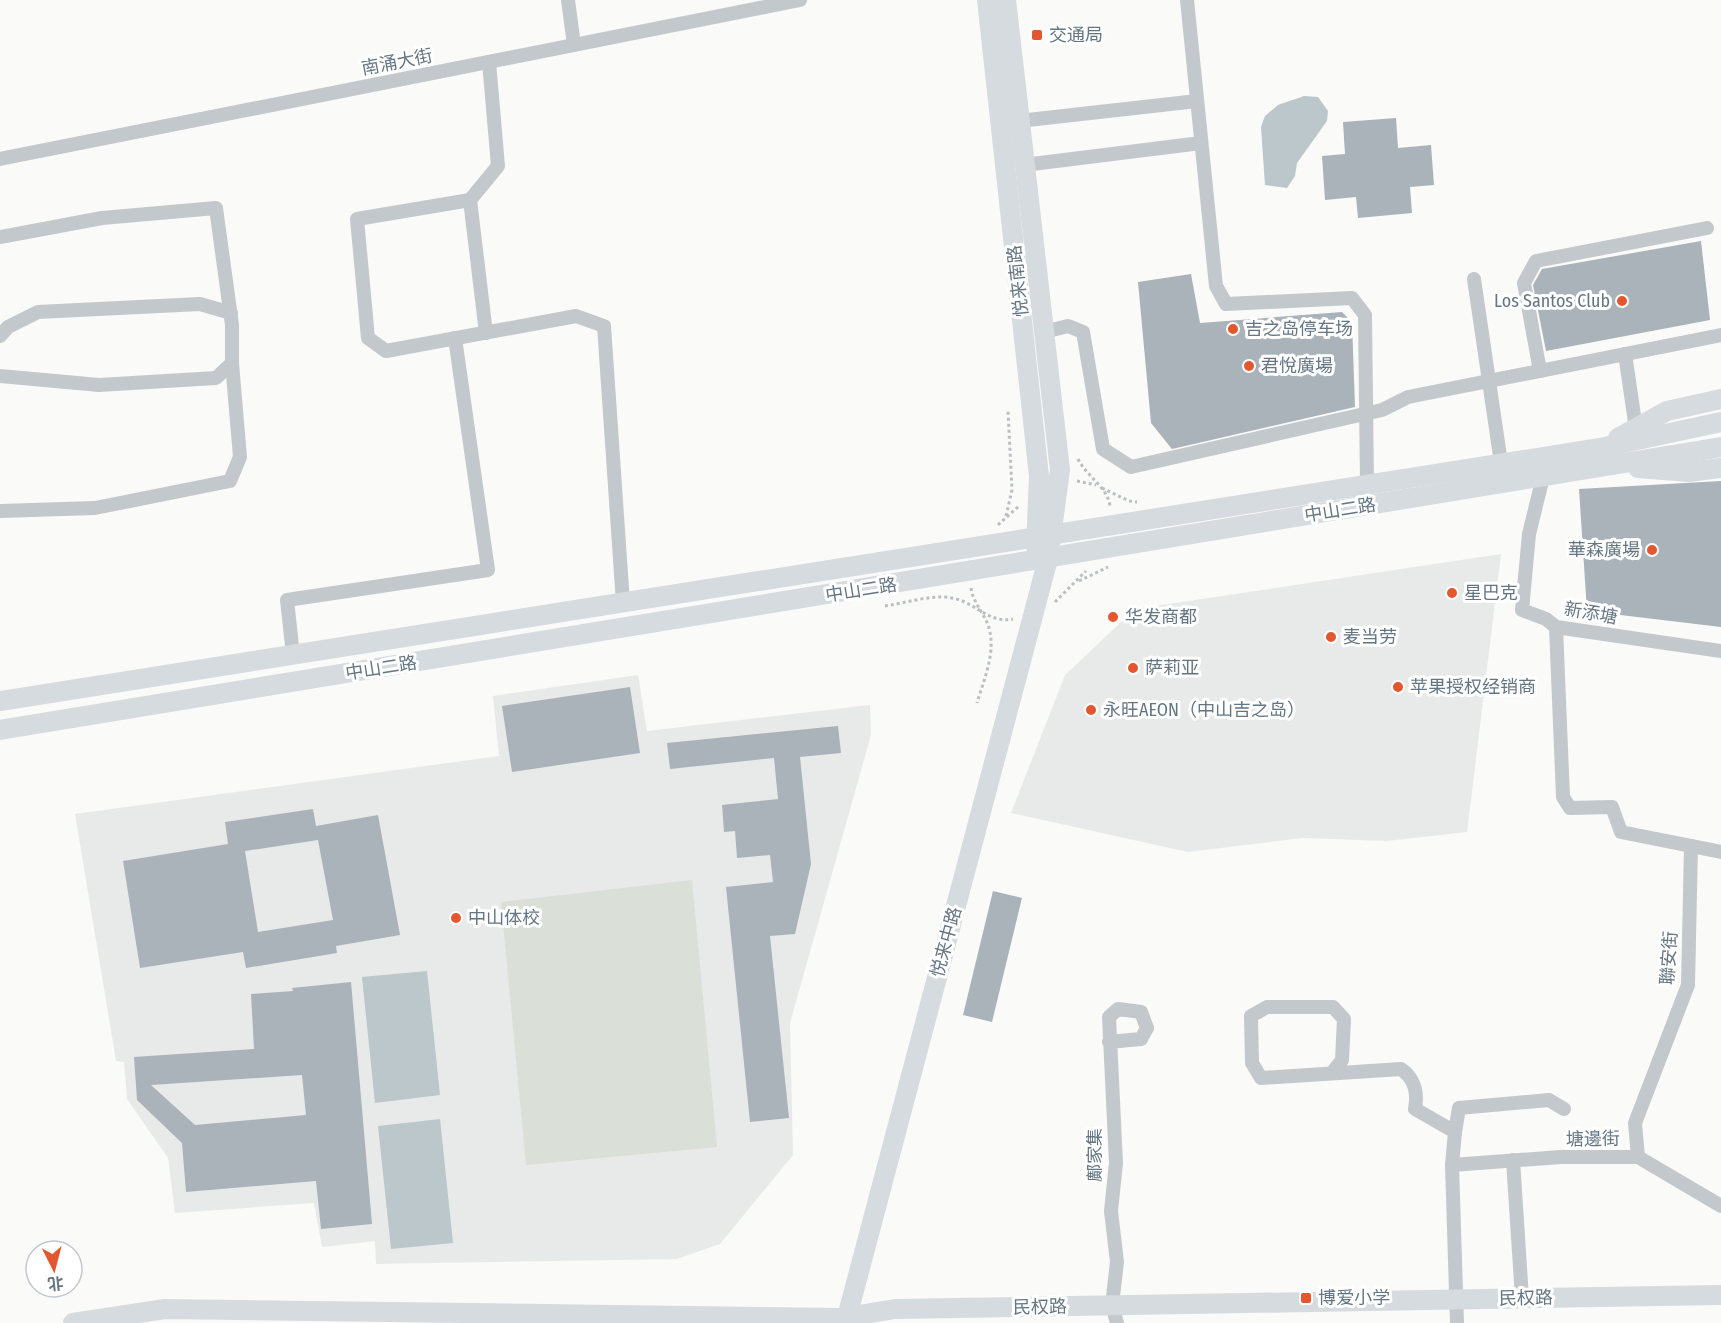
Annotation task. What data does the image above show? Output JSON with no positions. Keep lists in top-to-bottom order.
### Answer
{
  "streets": {
    "main road": [
      "悦来南路",
      "中山二路",
      "悦来中路",
      "民权路"
    ],
    "street": [
      "南涌大街",
      "新添塘",
      "聯安街",
      "塘邊街",
      "鄺家集"
    ]
  },
  "crossings": [
    ["悦来南路", "中山二路"],
    ["悦来南路", "悦来中路"],
    ["中山二路", "新添塘"],
    ["中山二路", "悦来中路"],
    ["悦来中路", "民权路"],
    ["聯安街", "塘邊街"],
    ["鄺家集", "民权路"]
  ],
  "places": {
    "transit": ["交通局", "博爱小学"],
    "other": [
      "Los Santos Club",
      "吉之岛停车场",
      "君悅廣場",
      "華森廣場",
      "星巴克",
      "华发商都",
      "麦当劳",
      "萨莉亚",
      "苹果授权经销商",
      "永旺AEON（中山吉之岛）",
      "中山体校"
    ]
  },
  "north": "bottom"
}
